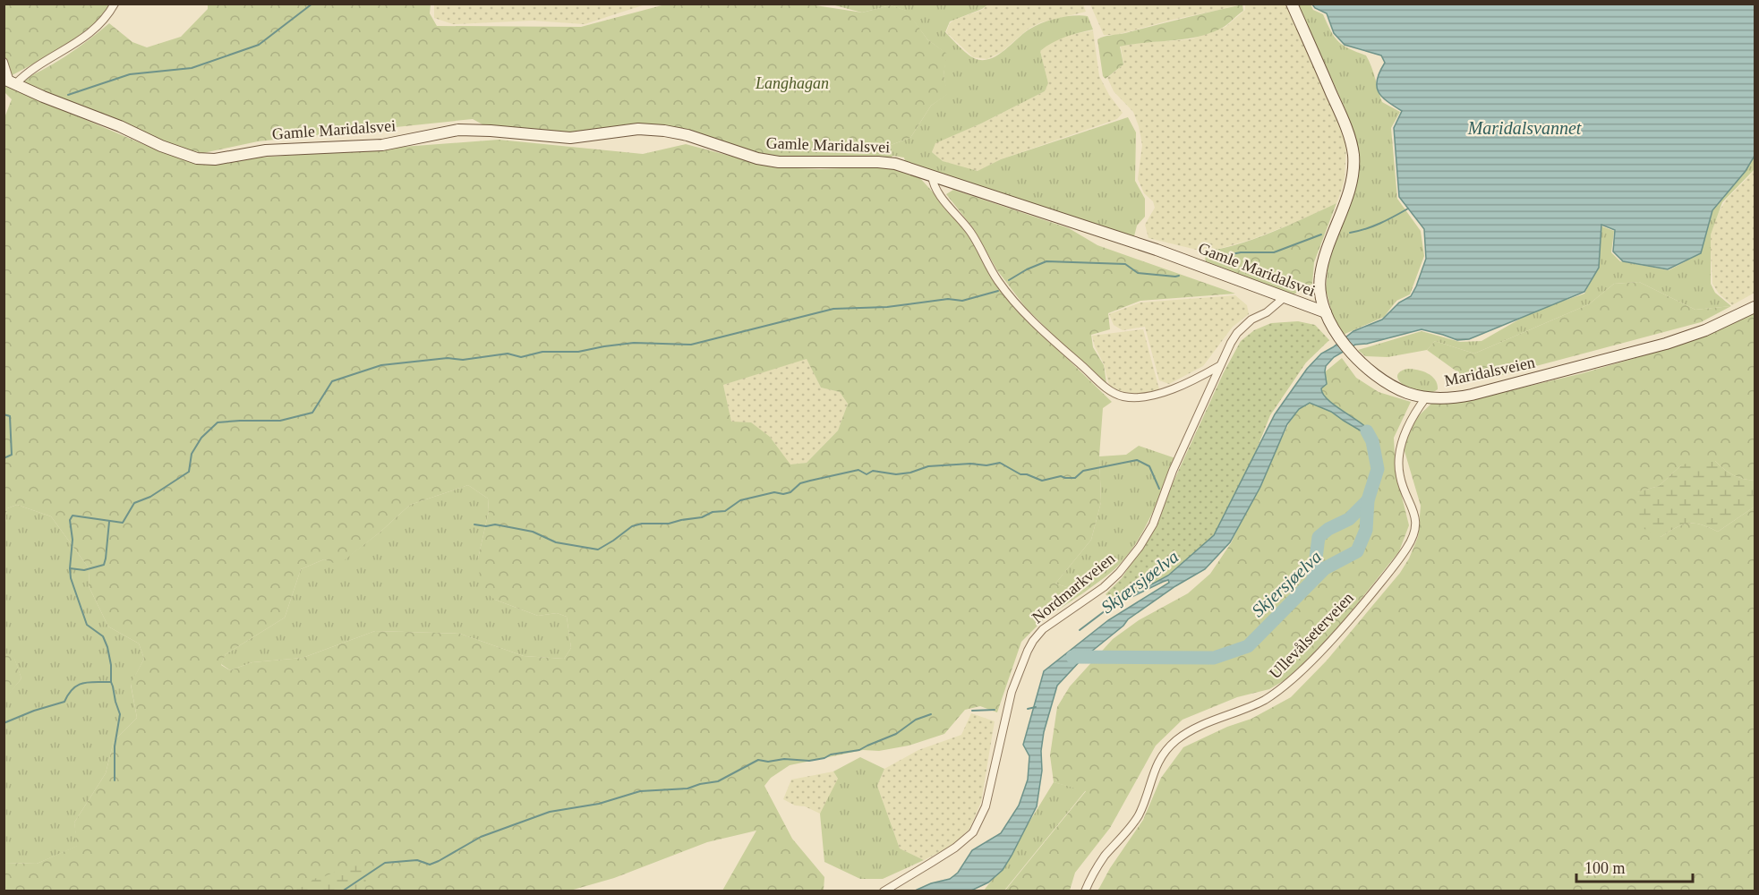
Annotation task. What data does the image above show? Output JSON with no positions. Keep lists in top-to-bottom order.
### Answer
{
  "streets": {
    "street": [
      "Gamle Maridalsvei",
      "Maridalsveien",
      "Nordmarkveien",
      "Ullevålseterveien"
    ]
  },
  "crossings": [
    ["Gamle Maridalsvei", "Maridalsveien"],
    ["Gamle Maridalsvei", "Nordmarkveien"],
    ["Maridalsveien", "Ullevålseterveien"]
  ],
  "water": ["Maridalsvannet", "Skjærsjøelva", "Skjersjøelva"],
  "parks": ["Langhagan"],
  "scale_bar": "100 m"
}
